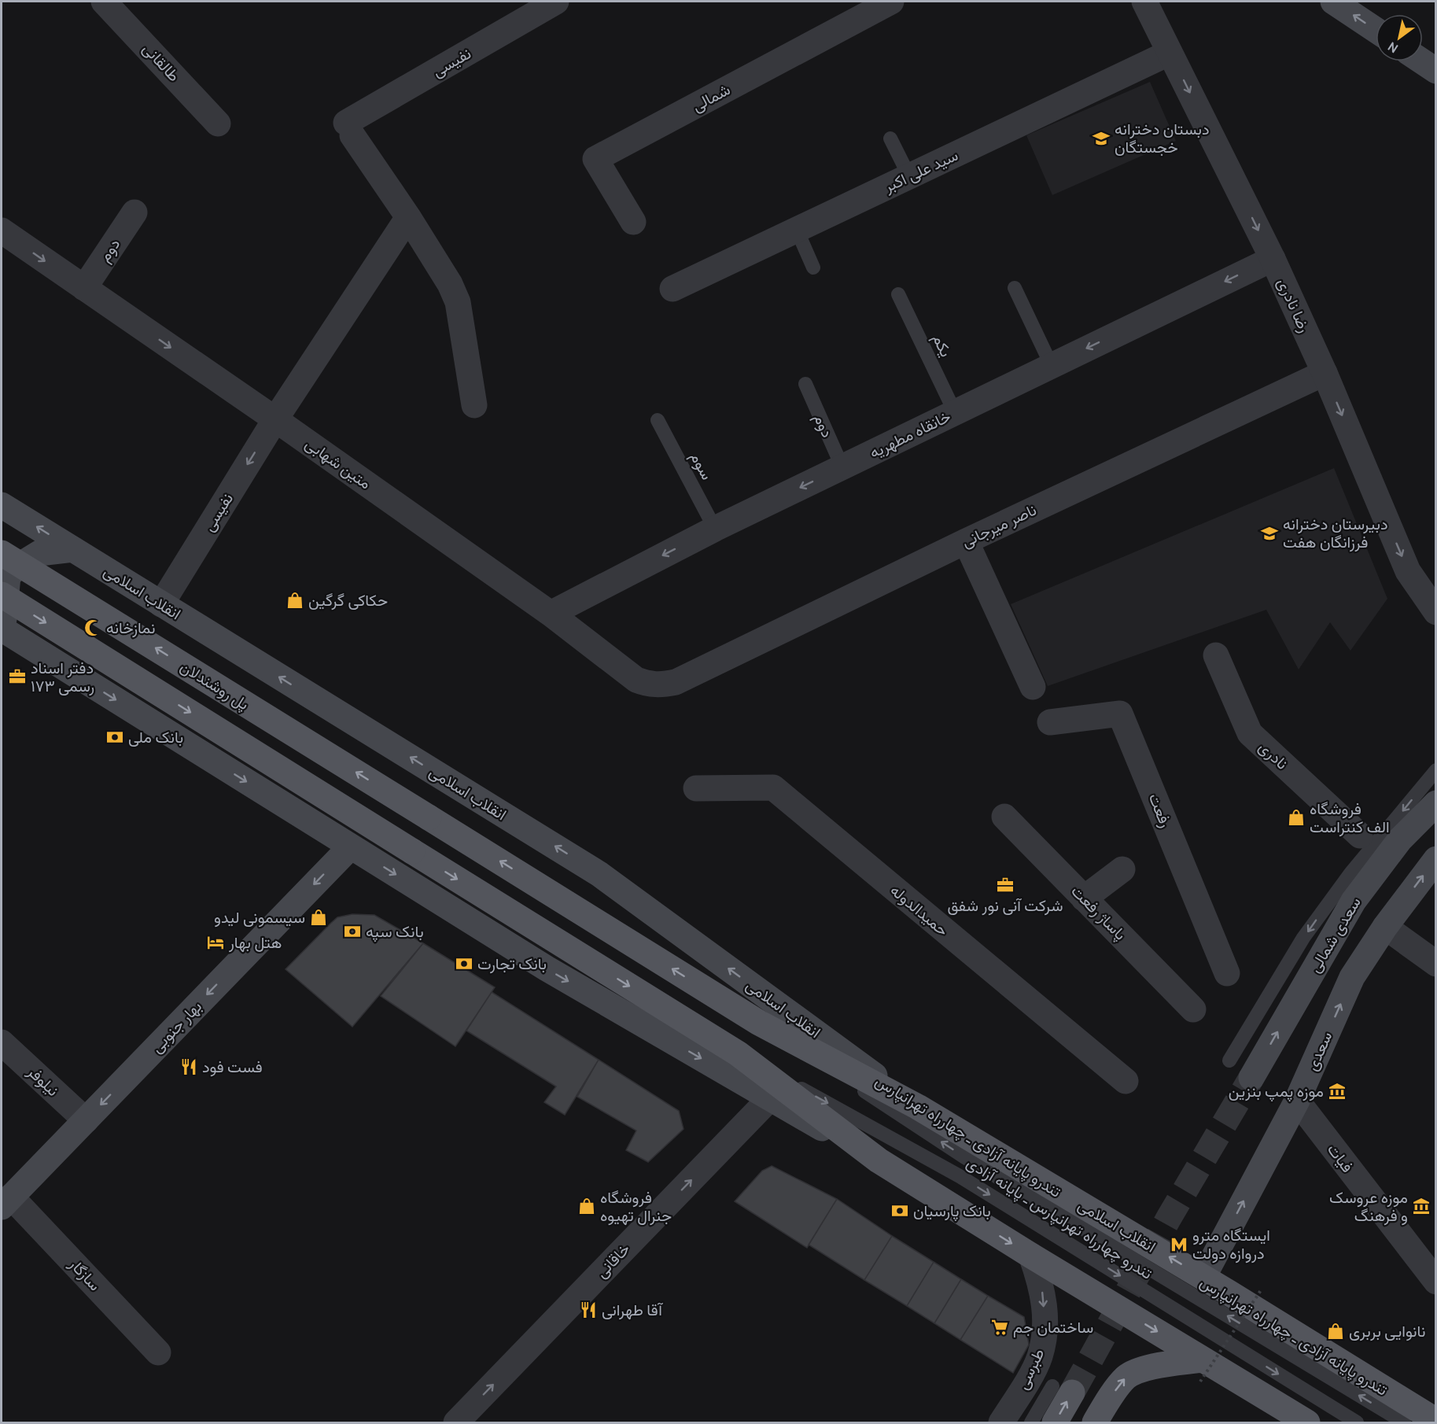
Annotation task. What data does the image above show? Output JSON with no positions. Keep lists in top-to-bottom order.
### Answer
{
  "streets": {
    "main road": [
      "انقلاب اسلامی",
      "پل روشندلان",
      "سعدی شمالی",
      "بهار جنوبی",
      "سعدی"
    ],
    "street": [
      "طالقانی",
      "نفیسی",
      "شمالی",
      "سید علی اکبر",
      "دوم",
      "رضا نادری",
      "خانقاه مطهریه",
      "متین شهابی",
      "ناصر میرجانی",
      "نادری",
      "رفعت",
      "حمیدالدوله",
      "پاساژ رفعت",
      "نیلوفر",
      "فیات",
      "خاقانی",
      "سازگار",
      "طبرسی"
    ],
    "lane": [
      "یکم",
      "سوم",
      "تندرو پایانه آزادی ـ چهارراه تهرانپارس",
      "تندرو چهارراه تهرانپارس ـ پایانه آزادی"
    ]
  },
  "crossings": [
    ["نفیسی", "متین شهابی"],
    ["نفیسی", "انقلاب اسلامی"],
    ["سید علی اکبر", "رضا نادری"],
    ["دوم", "خانقاه مطهریه"],
    ["دوم", "متین شهابی"],
    ["رضا نادری", "خانقاه مطهریه"],
    ["رضا نادری", "ناصر میرجانی"],
    ["یکم", "خانقاه مطهریه"],
    ["خانقاه مطهریه", "متین شهابی"],
    ["خانقاه مطهریه", "سوم"],
    ["متین شهابی", "ناصر میرجانی"],
    ["انقلاب اسلامی", "پل روشندلان"],
    ["انقلاب اسلامی", "سعدی"],
    ["انقلاب اسلامی", "تندرو پایانه آزادی ـ چهارراه تهرانپارس"],
    ["بهار جنوبی", "نیلوفر"],
    ["بهار جنوبی", "سازگار"],
    ["سعدی", "فیات"]
  ],
  "one_way": [
    "رضا نادری",
    "خانقاه مطهریه",
    "متین شهابی",
    "سعدی شمالی",
    "بهار جنوبی",
    "سعدی",
    "تندرو پایانه آزادی ـ چهارراه تهرانپارس",
    "تندرو چهارراه تهرانپارس ـ پایانه آزادی",
    "خاقانی",
    "طبرسی"
  ],
  "places": {
    "school or university": ["دبستان دخترانه خجستگان", "دبیرستان دخترانه فرزانگان هفت"],
    "shop": [
      "حکاکی گرگین",
      "فروشگاه الف کنتراست",
      "سیسمونی لیدو",
      "فروشگاه جنرال تهیوه",
      "نانوایی بربری"
    ],
    "mosque": ["نمازخانه"],
    "office": ["دفتر اسناد رسمی ۱۷۳", "شرکت آنی نور شفق"],
    "bank": [
      "بانک ملی",
      "بانک سپه",
      "بانک تجارت",
      "بانک پارسیان"
    ],
    "hotel": ["هتل بهار"],
    "restaurant": ["فست فود", "آقا طهرانی"],
    "museum": ["موزه پمپ بنزین", "موزه عروسک و فرهنگ"],
    "metro station": ["ایستگاه مترو دروازه دولت"],
    "supermarket": ["ساختمان جم"]
  },
  "north": "bottom left"
}
